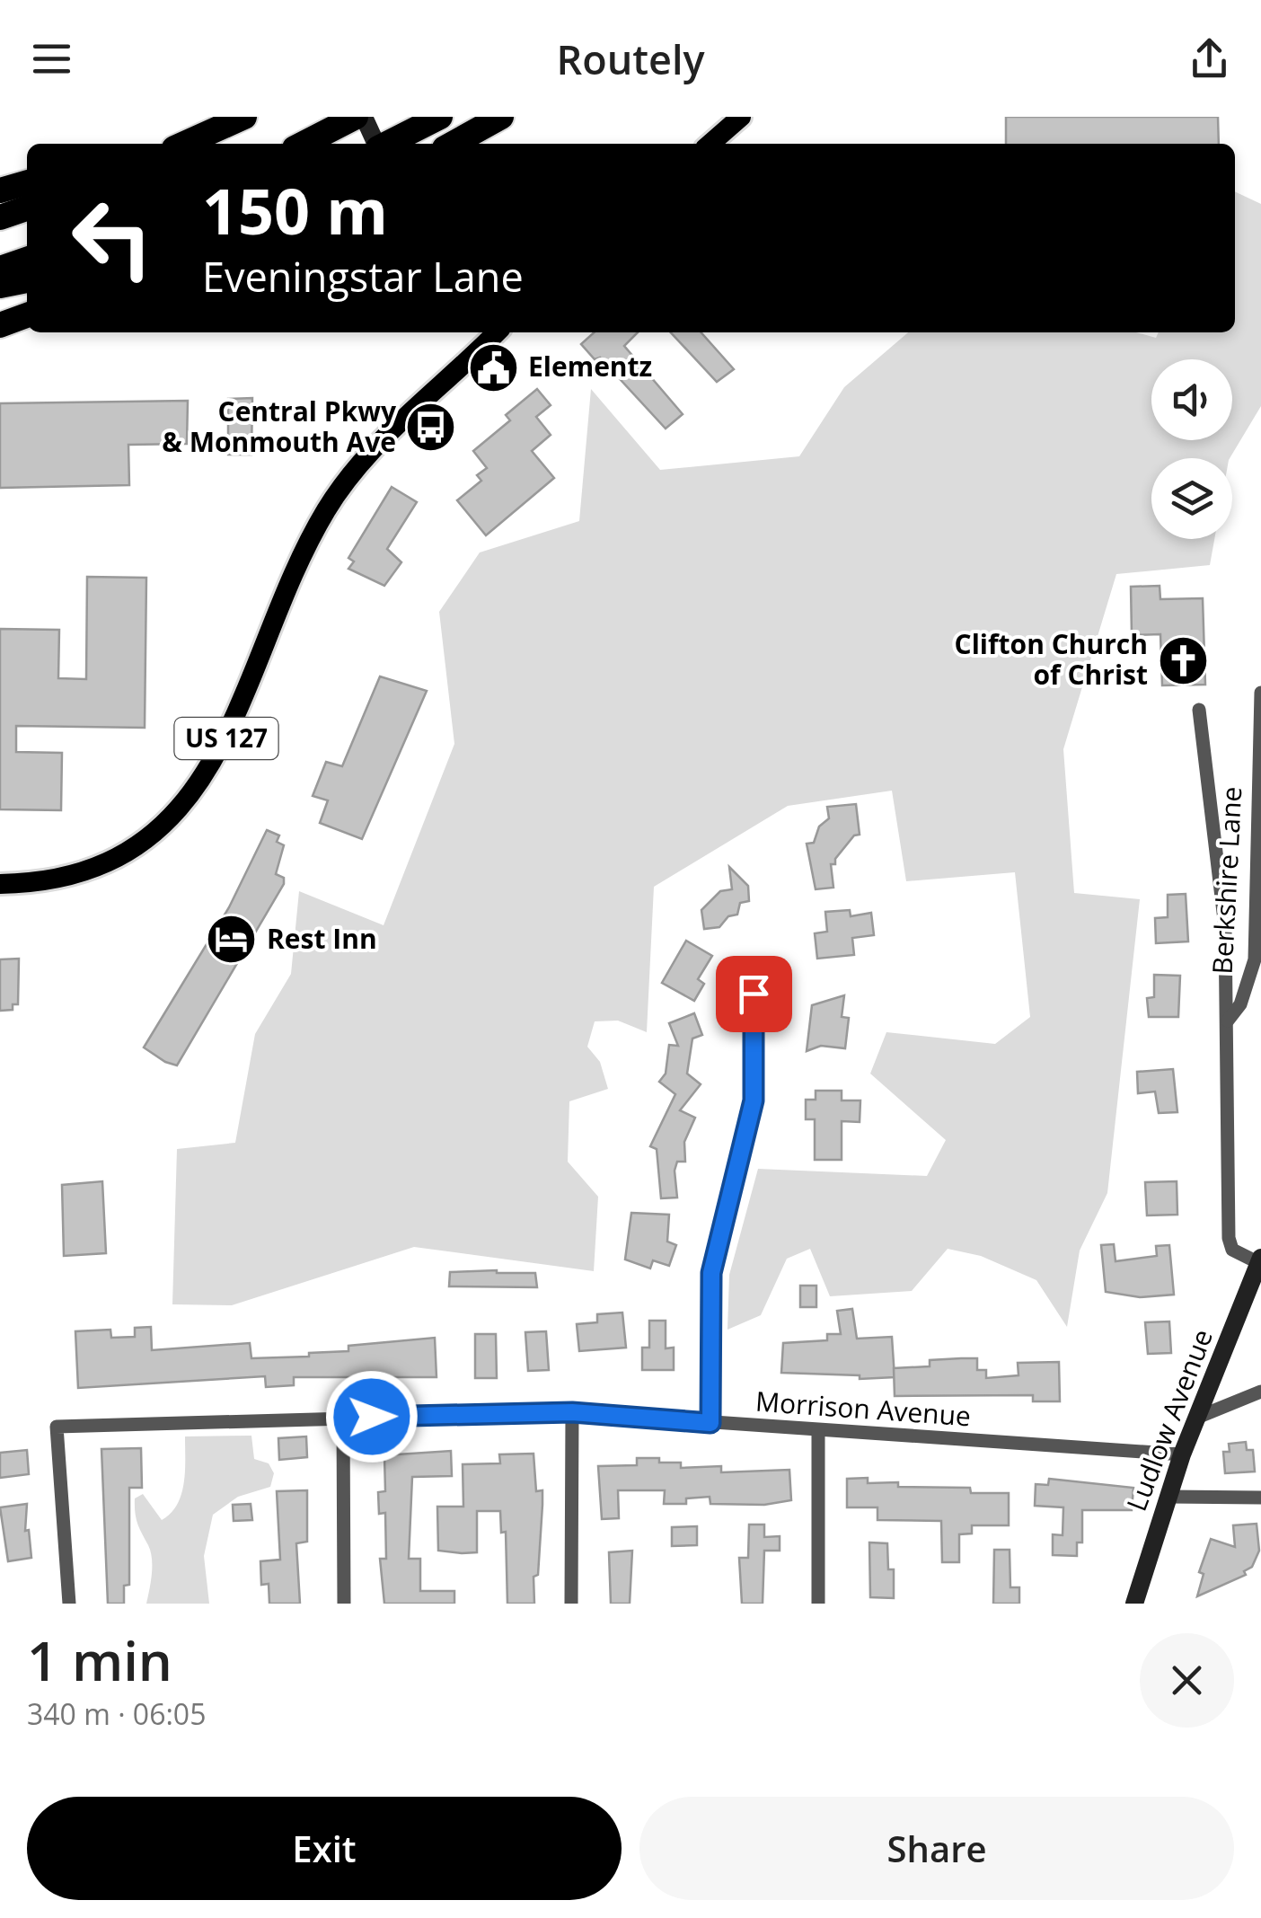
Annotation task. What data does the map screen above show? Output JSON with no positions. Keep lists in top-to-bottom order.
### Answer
{
  "streets": {
    "main road": ["US 127", "Ludlow Avenue"],
    "street": ["Berkshire Lane", "Morrison Avenue"]
  },
  "crossings": [
    ["Berkshire Lane", "Ludlow Avenue"],
    ["Morrison Avenue", "Ludlow Avenue"]
  ],
  "places": {
    "public building": ["Elementz"],
    "bus stop": ["Central Pkwy & Monmouth Ave"],
    "church": ["Clifton Church of Christ"],
    "hotel": ["Rest Inn"]
  },
  "page": {
    "header": "Routely",
    "turn": ["150 m", "Eveningstar Lane"],
    "heading": ["1 min", "340 m · 06:05"],
    "buttons": ["Exit", "Share"]
  }
}
